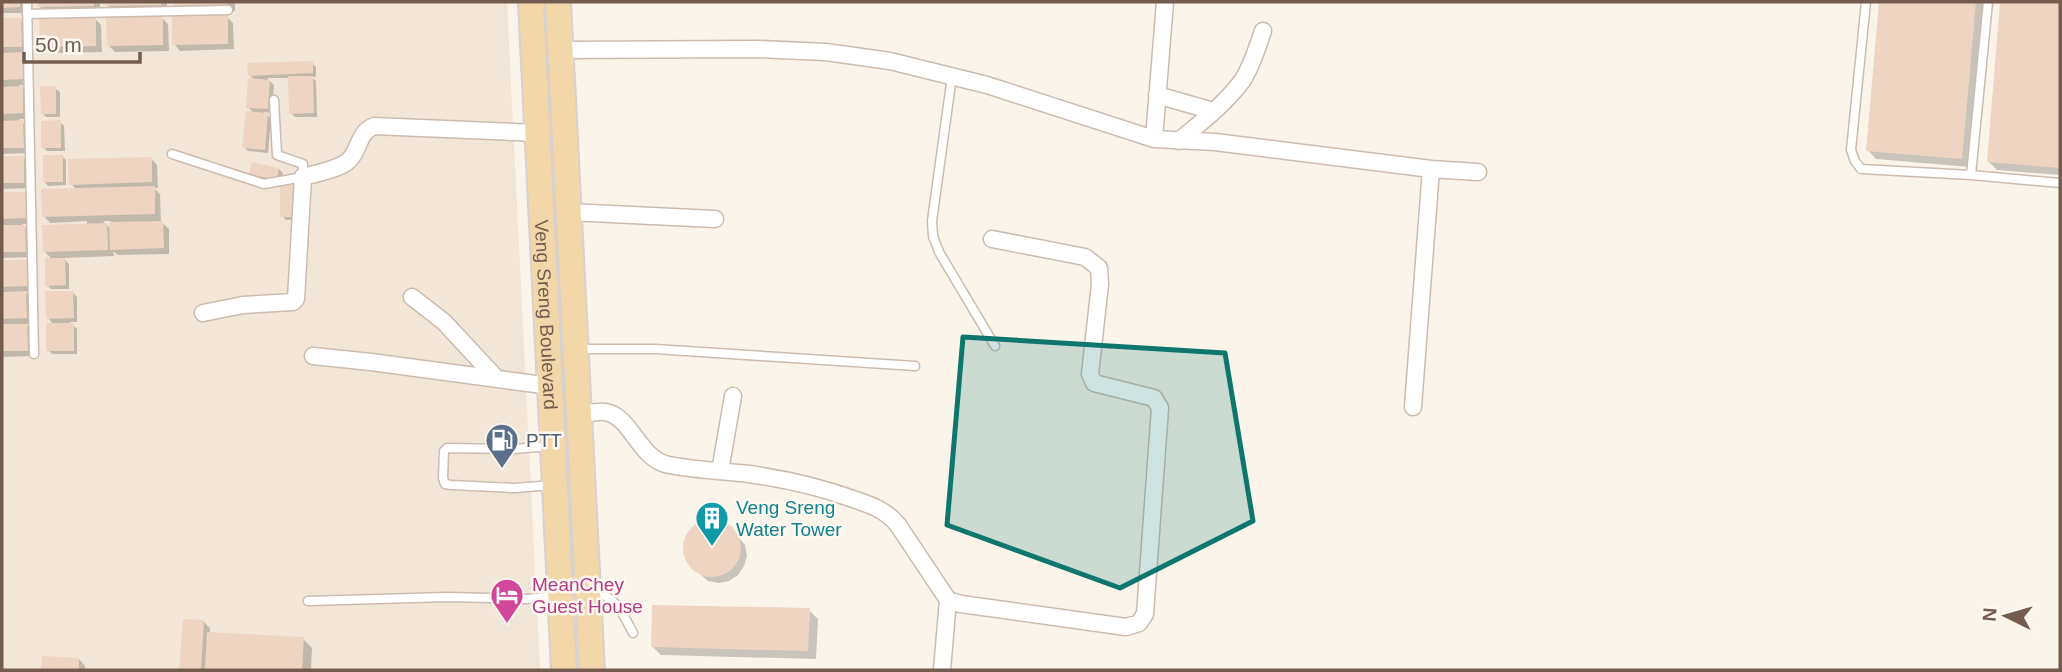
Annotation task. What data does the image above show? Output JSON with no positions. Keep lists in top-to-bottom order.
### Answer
{
  "streets": {
    "main road": ["Veng Sreng Boulevard"]
  },
  "places": {
    "fuel station": ["PTT"],
    "building": ["Veng Sreng Water Tower"],
    "hotel": ["MeanChey Guest House"]
  },
  "scale_bar": "50 m",
  "north": "left"
}
